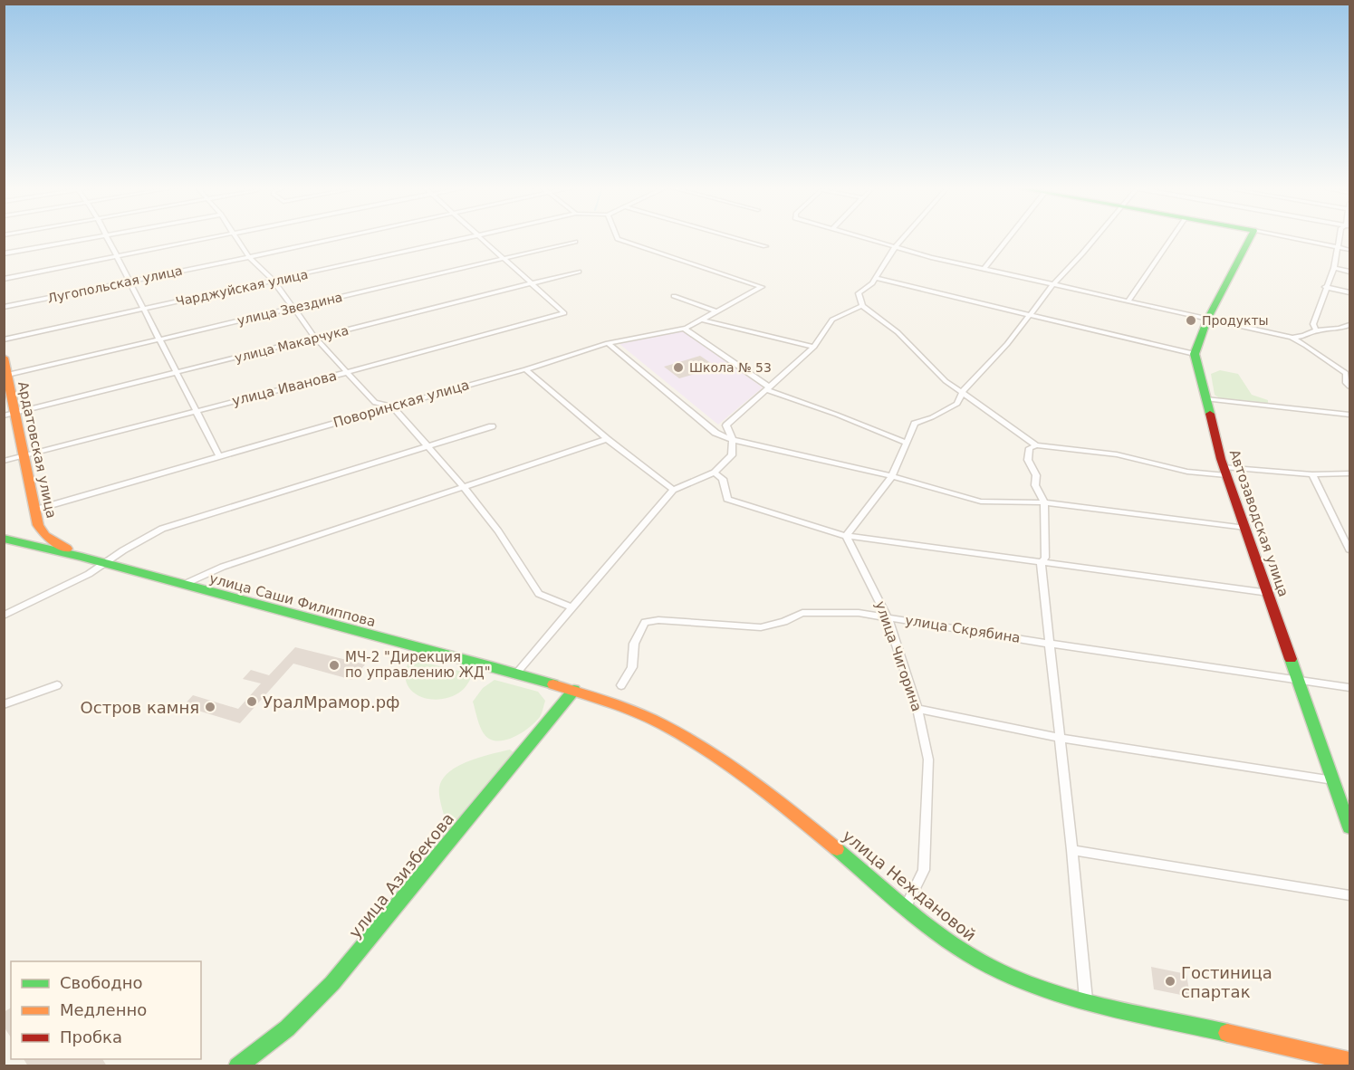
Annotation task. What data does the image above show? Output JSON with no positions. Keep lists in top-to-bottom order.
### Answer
{
  "streets": {
    "main road": [
      "Ардатовская улица",
      "Автозаводская улица",
      "улица Саши Филиппова",
      "улица Азизбекова",
      "улица Неждановой"
    ],
    "street": [
      "Лугопольская улица",
      "Чарджуйская улица",
      "улица Звездина",
      "улица Макарчука",
      "улица Иванова",
      "Поворинская улица",
      "улица Скрябина",
      "улица Чигорина"
    ]
  },
  "crossings": [
    ["улица Звездина", "Ардатовская улица"],
    ["улица Макарчука", "улица Иванова"],
    ["улица Макарчука", "Ардатовская улица"],
    ["улица Иванова", "Ардатовская улица"],
    ["Поворинская улица", "Ардатовская улица"],
    ["Ардатовская улица", "улица Саши Филиппова"],
    ["Автозаводская улица", "улица Скрябина"],
    ["улица Саши Филиппова", "улица Азизбекова"],
    ["улица Саши Филиппова", "улица Неждановой"],
    ["улица Скрябина", "улица Чигорина"],
    ["улица Чигорина", "улица Неждановой"],
    ["улица Азизбекова", "улица Неждановой"]
  ],
  "places": [
    "Продукты",
    "Школа № 53",
    "МЧ-2 \"Дирекция по управлению ЖД\"",
    "УралМрамор.рф",
    "Остров камня",
    "Гостиница спартак"
  ],
  "legend": ["Свободно", "Медленно", "Пробка"]
}
